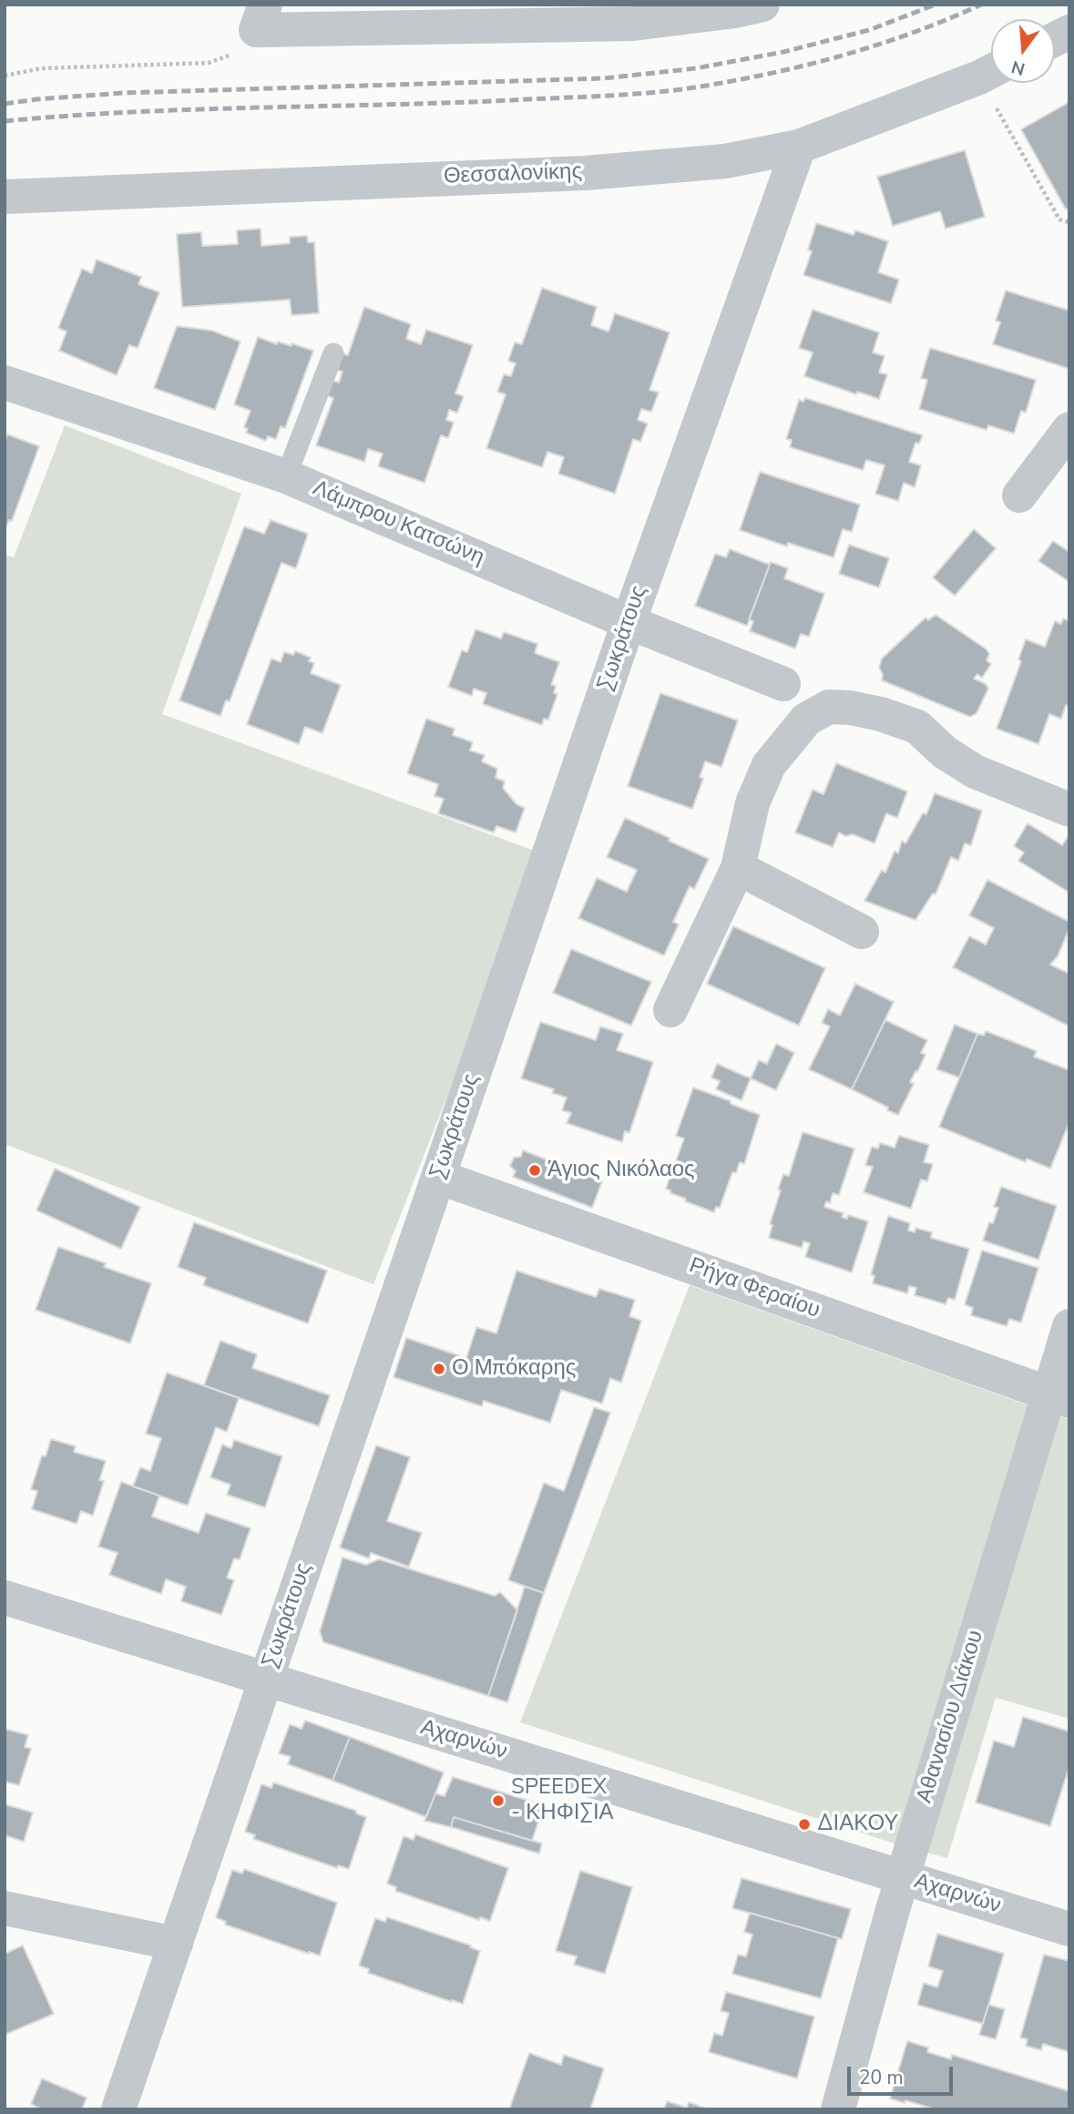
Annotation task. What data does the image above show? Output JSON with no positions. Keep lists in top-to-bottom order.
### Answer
{
  "streets": {
    "street": [
      "Θεσσαλονίκης",
      "Λάμπρου Κατσώνη",
      "Σωκράτους",
      "Ρήγα Φεραίου",
      "Αθανασίου Διάκου",
      "Αχαρνών"
    ]
  },
  "crossings": [
    ["Θεσσαλονίκης", "Σωκράτους"],
    ["Λάμπρου Κατσώνη", "Σωκράτους"],
    ["Σωκράτους", "Ρήγα Φεραίου"],
    ["Σωκράτους", "Αχαρνών"],
    ["Ρήγα Φεραίου", "Αθανασίου Διάκου"],
    ["Αθανασίου Διάκου", "Αχαρνών"]
  ],
  "places": [
    "Άγιος Νικόλαος",
    "Ο Μπόκαρης",
    "SPEEDEX - ΚΗΦΙΣΙΑ",
    "ΔΙΑΚΟΥ"
  ],
  "scale_bar": "20 m",
  "north": "bottom"
}
